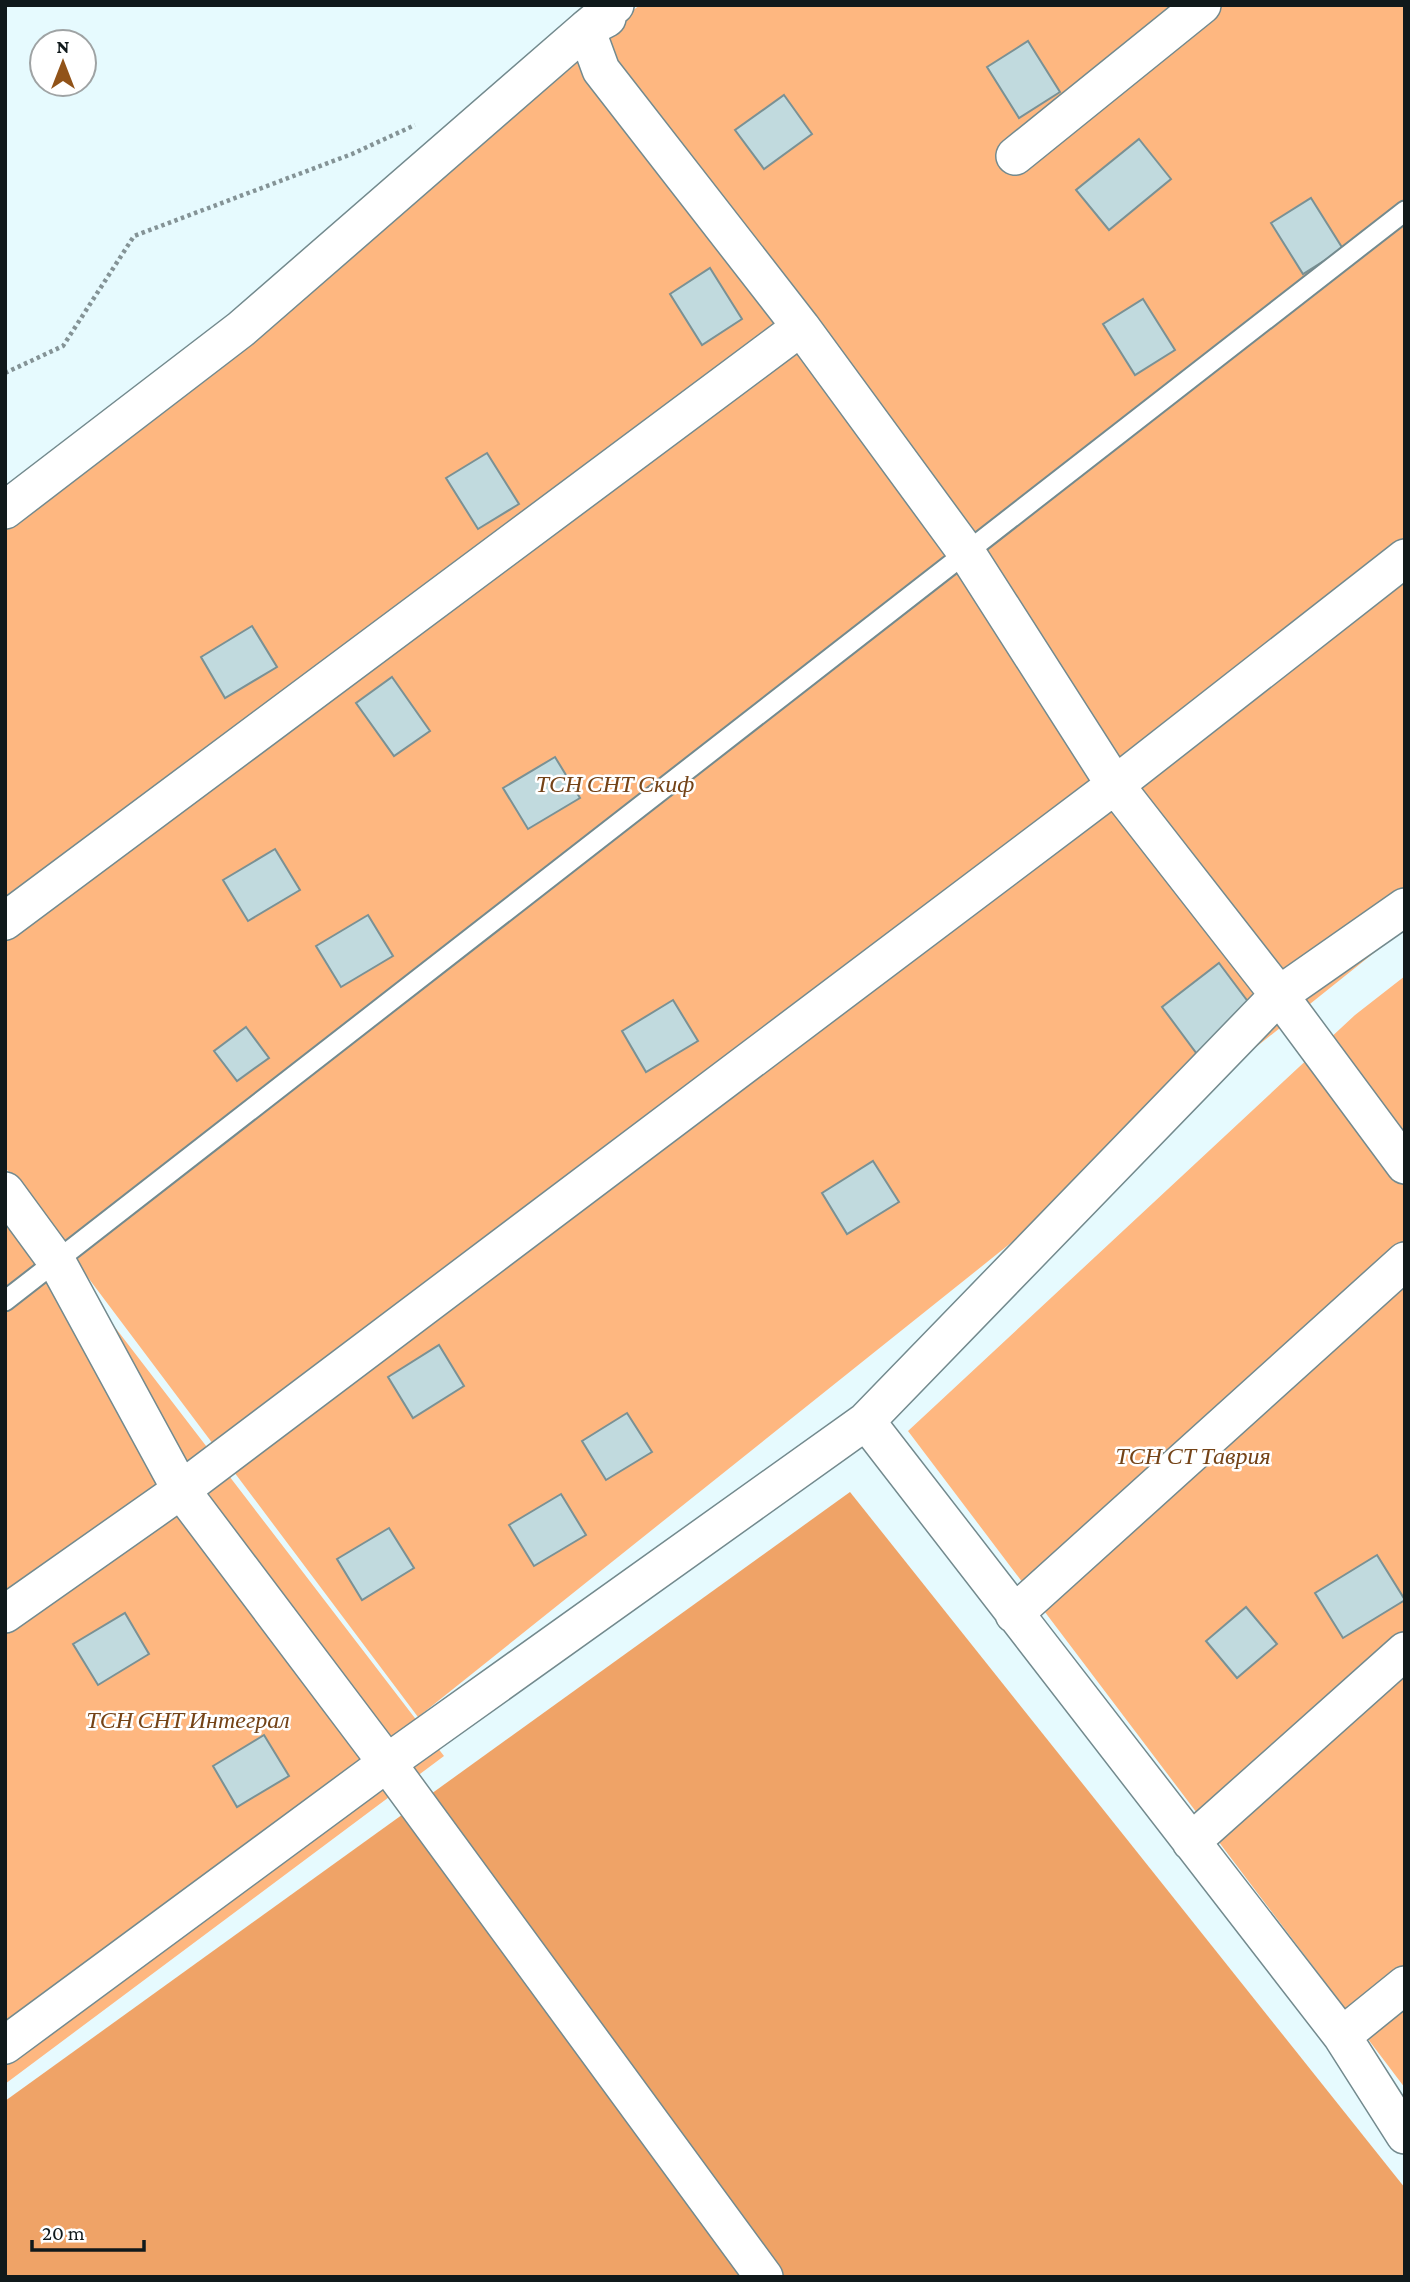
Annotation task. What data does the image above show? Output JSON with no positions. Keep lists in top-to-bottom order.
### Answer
{
  "parks": ["ТСН СНТ Скиф", "ТСН СТ Таврия", "ТСН СНТ Интеграл"],
  "scale_bar": "20 m",
  "north": "top"
}
